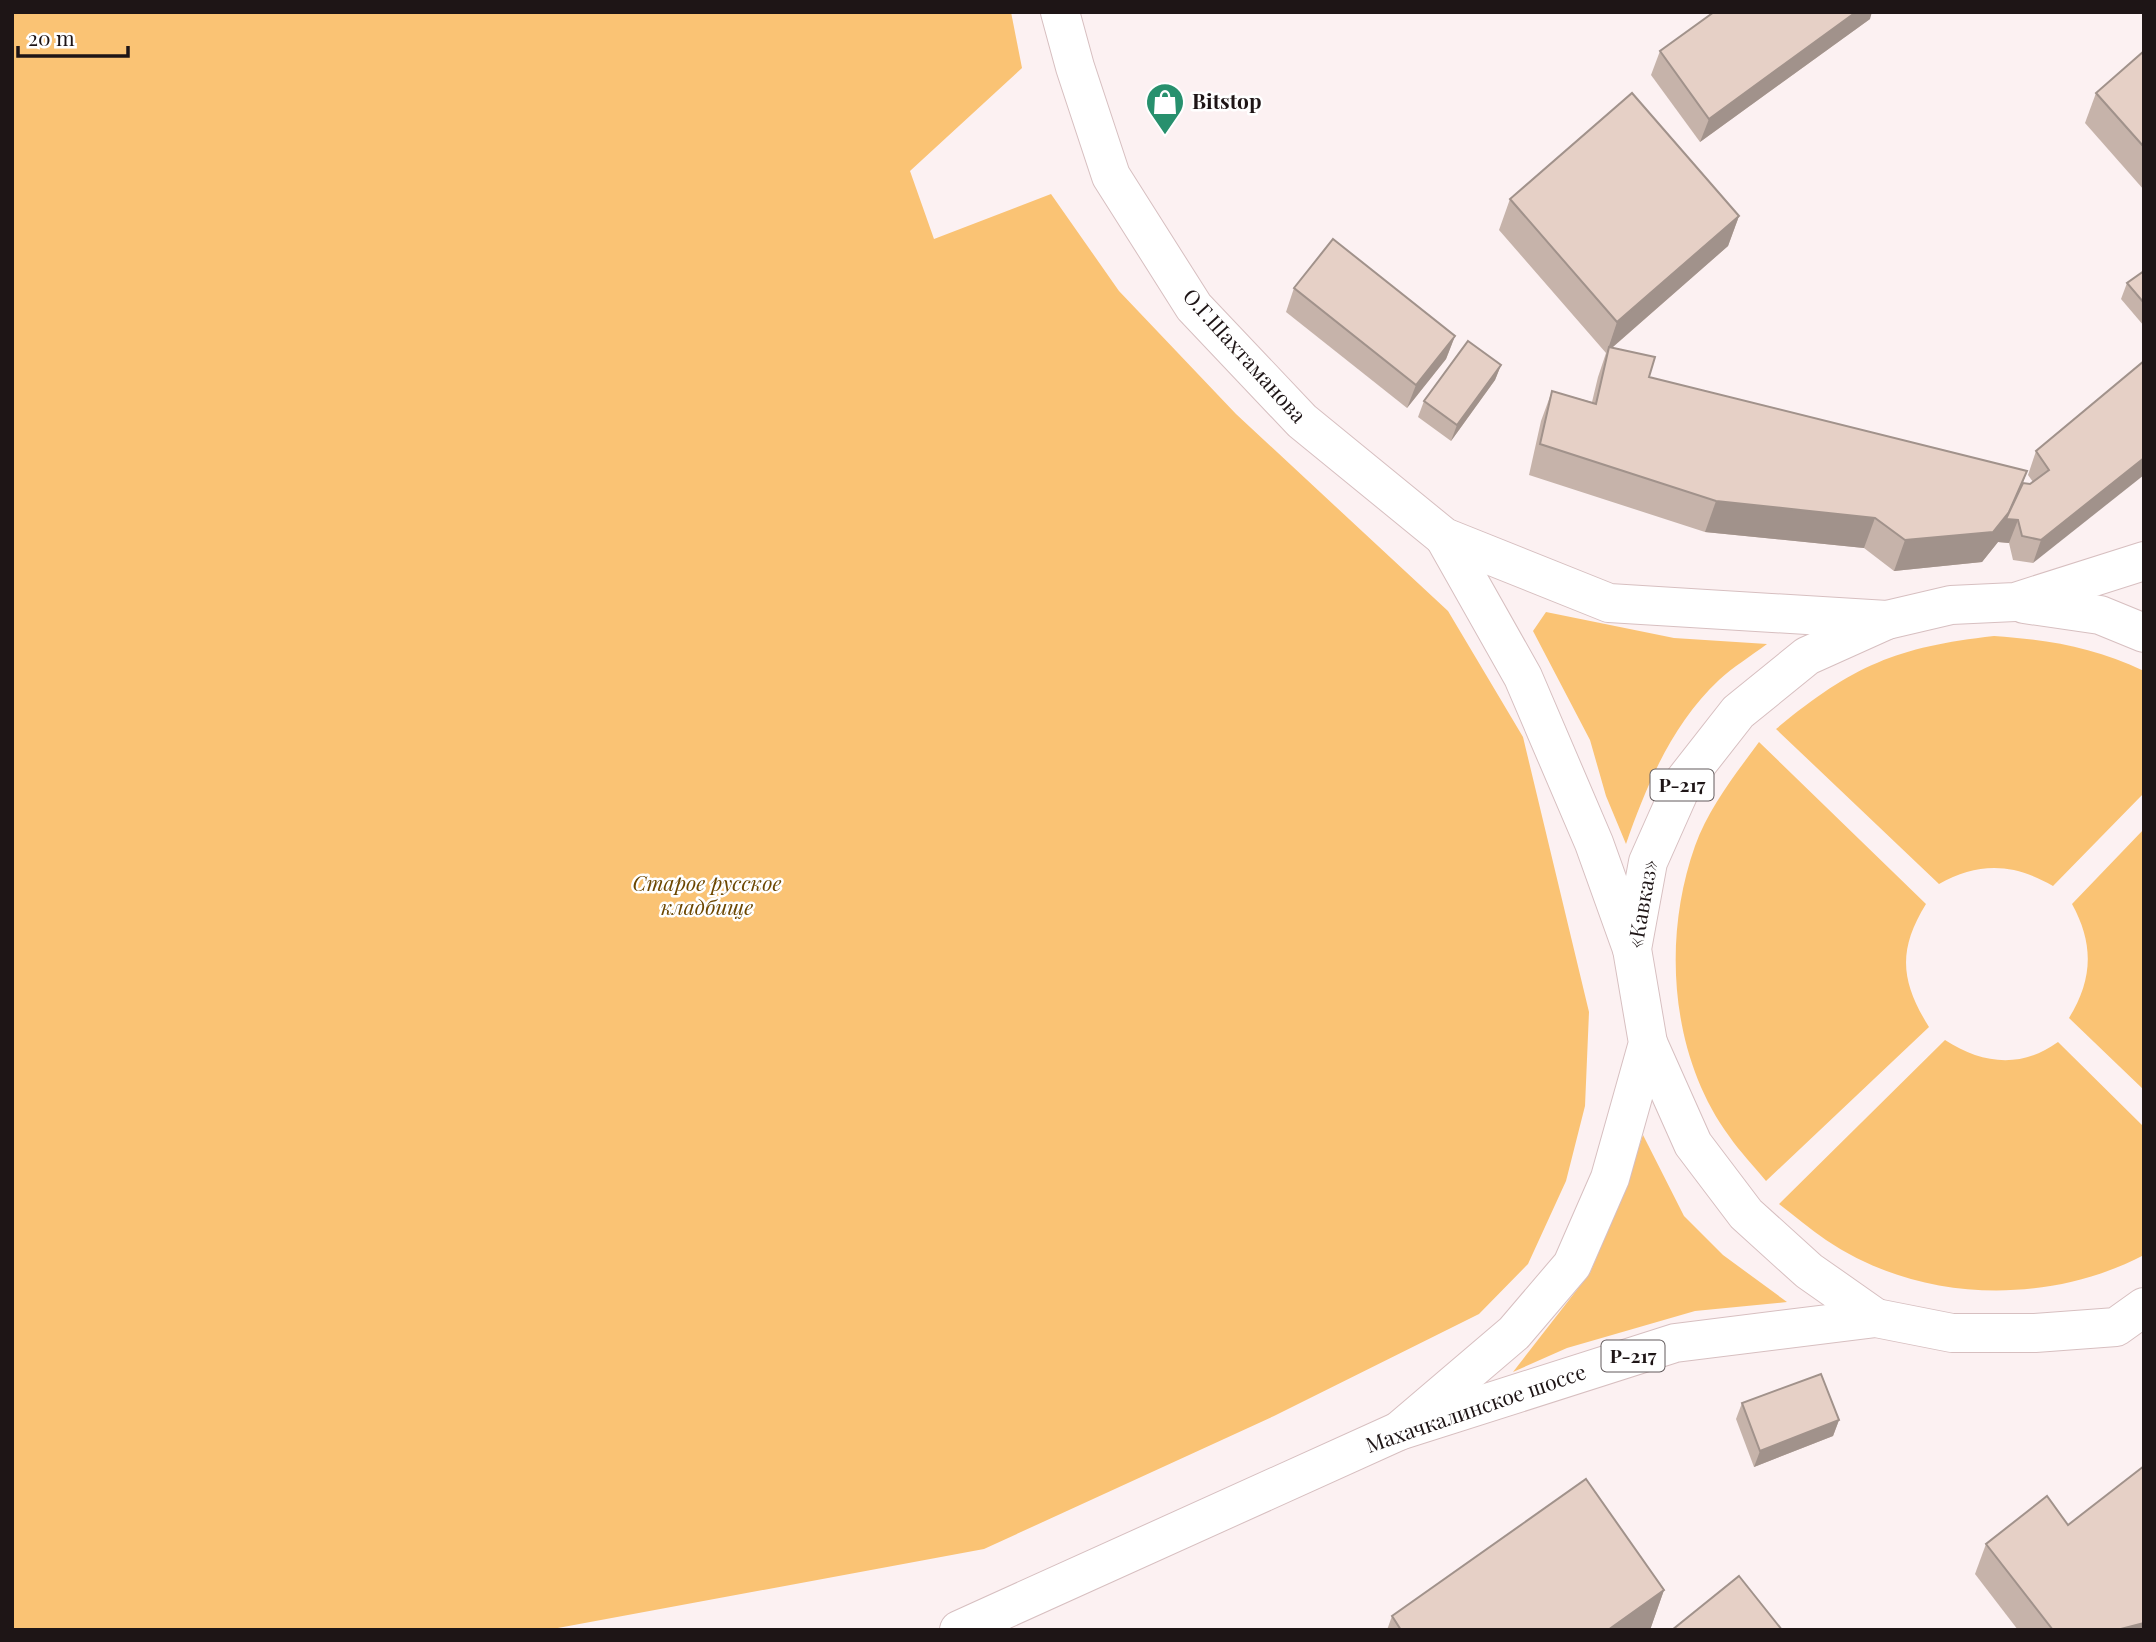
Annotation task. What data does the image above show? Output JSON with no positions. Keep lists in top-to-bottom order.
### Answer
{
  "streets": {
    "main road": [
      "О.Г.Шахтаманова",
      "Р-217",
      "«Кавказ»",
      "Махачкалинское шоссе"
    ]
  },
  "crossings": [
    ["О.Г.Шахтаманова", "Р-217"],
    ["Р-217", "«Кавказ»"],
    ["Р-217", "Махачкалинское шоссе"],
    ["«Кавказ»", "Махачкалинское шоссе"]
  ],
  "parks": ["Старое русское кладбище"],
  "places": {
    "shop": ["Bitstop"]
  },
  "scale_bar": "20 m"
}
